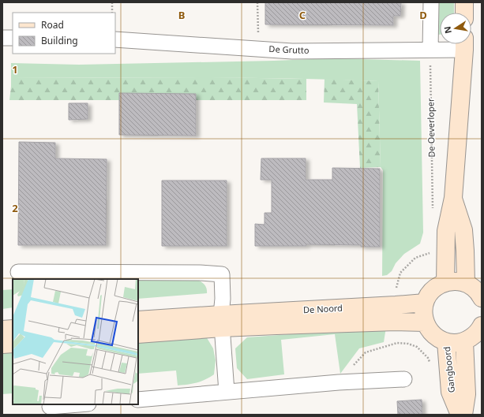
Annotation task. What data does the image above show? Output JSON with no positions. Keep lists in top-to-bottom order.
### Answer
{
  "streets": {
    "main road": ["De Noord", "Gangboord"],
    "street": ["De Grutto"],
    "path": ["De Oeverloper"]
  },
  "crossings": [
    ["De Grutto", "De Oeverloper"]
  ],
  "legend": ["Road", "Building"],
  "north": "left",
  "grid": {
    "columns": ["B", "C", "D"],
    "rows": ["1", "2"]
  }
}
